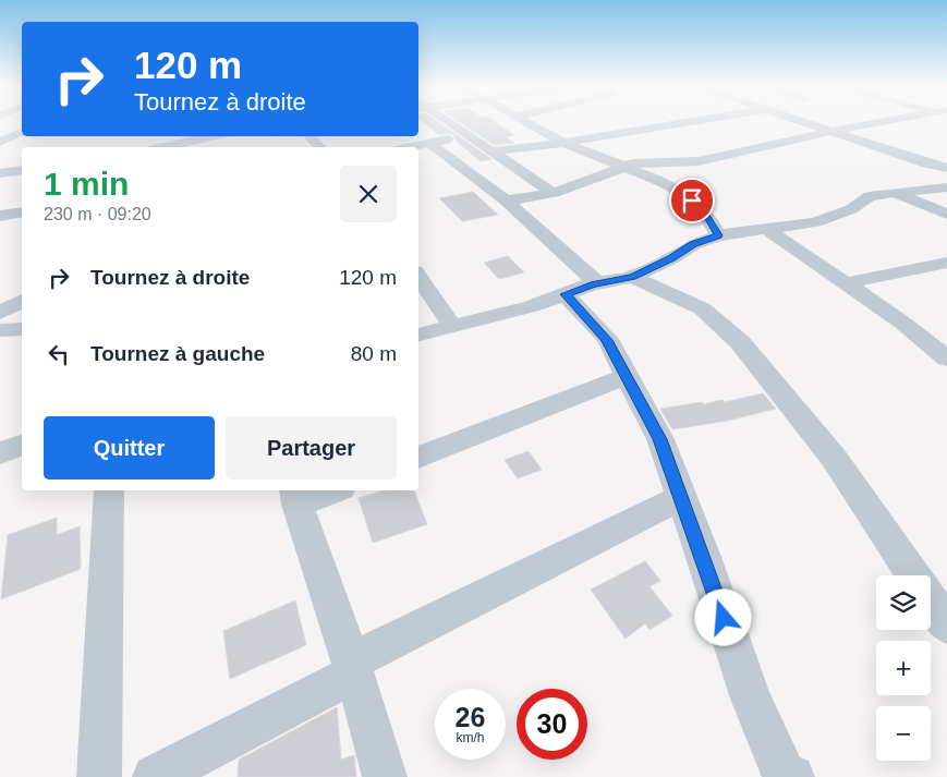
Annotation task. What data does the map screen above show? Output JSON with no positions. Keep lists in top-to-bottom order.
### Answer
{
  "page": {
    "turn": ["120 m", "Tournez à droite"],
    "heading": ["1 min", "230 m · 09:20"],
    "list": [
      {
        "name": "Tournez à droite",
        "value": "120 m"
      },
      {
        "name": "Tournez à gauche",
        "value": "80 m"
      }
    ],
    "buttons": ["Quitter", "Partager"],
    "map_buttons": ["+", "−"],
    "speed": "26 km/h",
    "limit": "30"
  }
}
